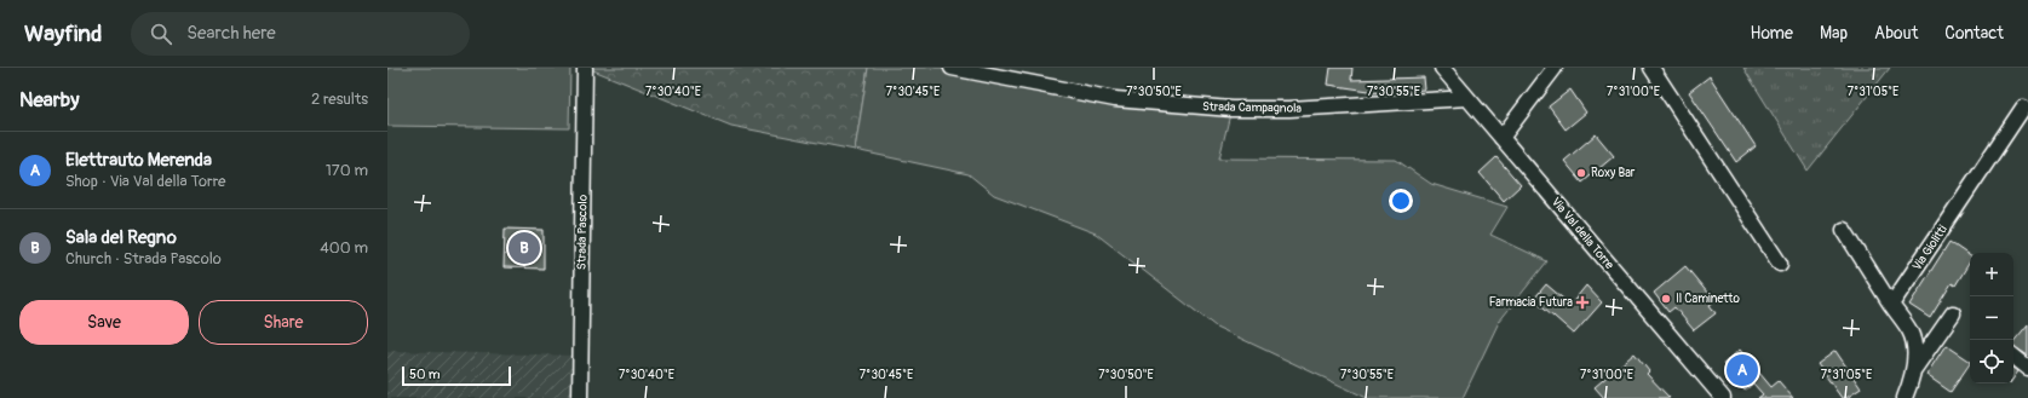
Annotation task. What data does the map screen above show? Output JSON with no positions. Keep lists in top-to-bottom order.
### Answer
{
  "streets": {
    "street": [
      "Strada Campagnola",
      "Strada Pascolo",
      "Via Val della Torre",
      "Via Giolitti"
    ]
  },
  "crossings": [
    ["Strada Campagnola", "Via Val della Torre"]
  ],
  "places": {
    "other": ["Roxy Bar", "Il Caminetto"],
    "health": ["Farmacia Futura"]
  },
  "scale_bar": "50 m",
  "page": {
    "header": "Wayfind",
    "search": "Search here",
    "nav": [
      "Home",
      "Map",
      "About",
      "Contact"
    ],
    "heading": ["Nearby", "2 results"],
    "list": [
      {
        "mark": "A",
        "name": "Elettrauto Merenda",
        "note": "Shop · Via Val della Torre",
        "value": "170 m"
      },
      {
        "mark": "B",
        "name": "Sala del Regno",
        "note": "Church · Strada Pascolo",
        "value": "400 m"
      }
    ],
    "pins": ["B", "A"],
    "map_buttons": ["+", "−"],
    "buttons": ["Save", "Share"],
    "scale": "50 m"
  },
  "coordinates": [
    "7°30'40\"E",
    "7°30'45\"E",
    "7°30'50\"E",
    "7°30'55\"E",
    "7°31'00\"E",
    "7°31'05\"E"
  ]
}
